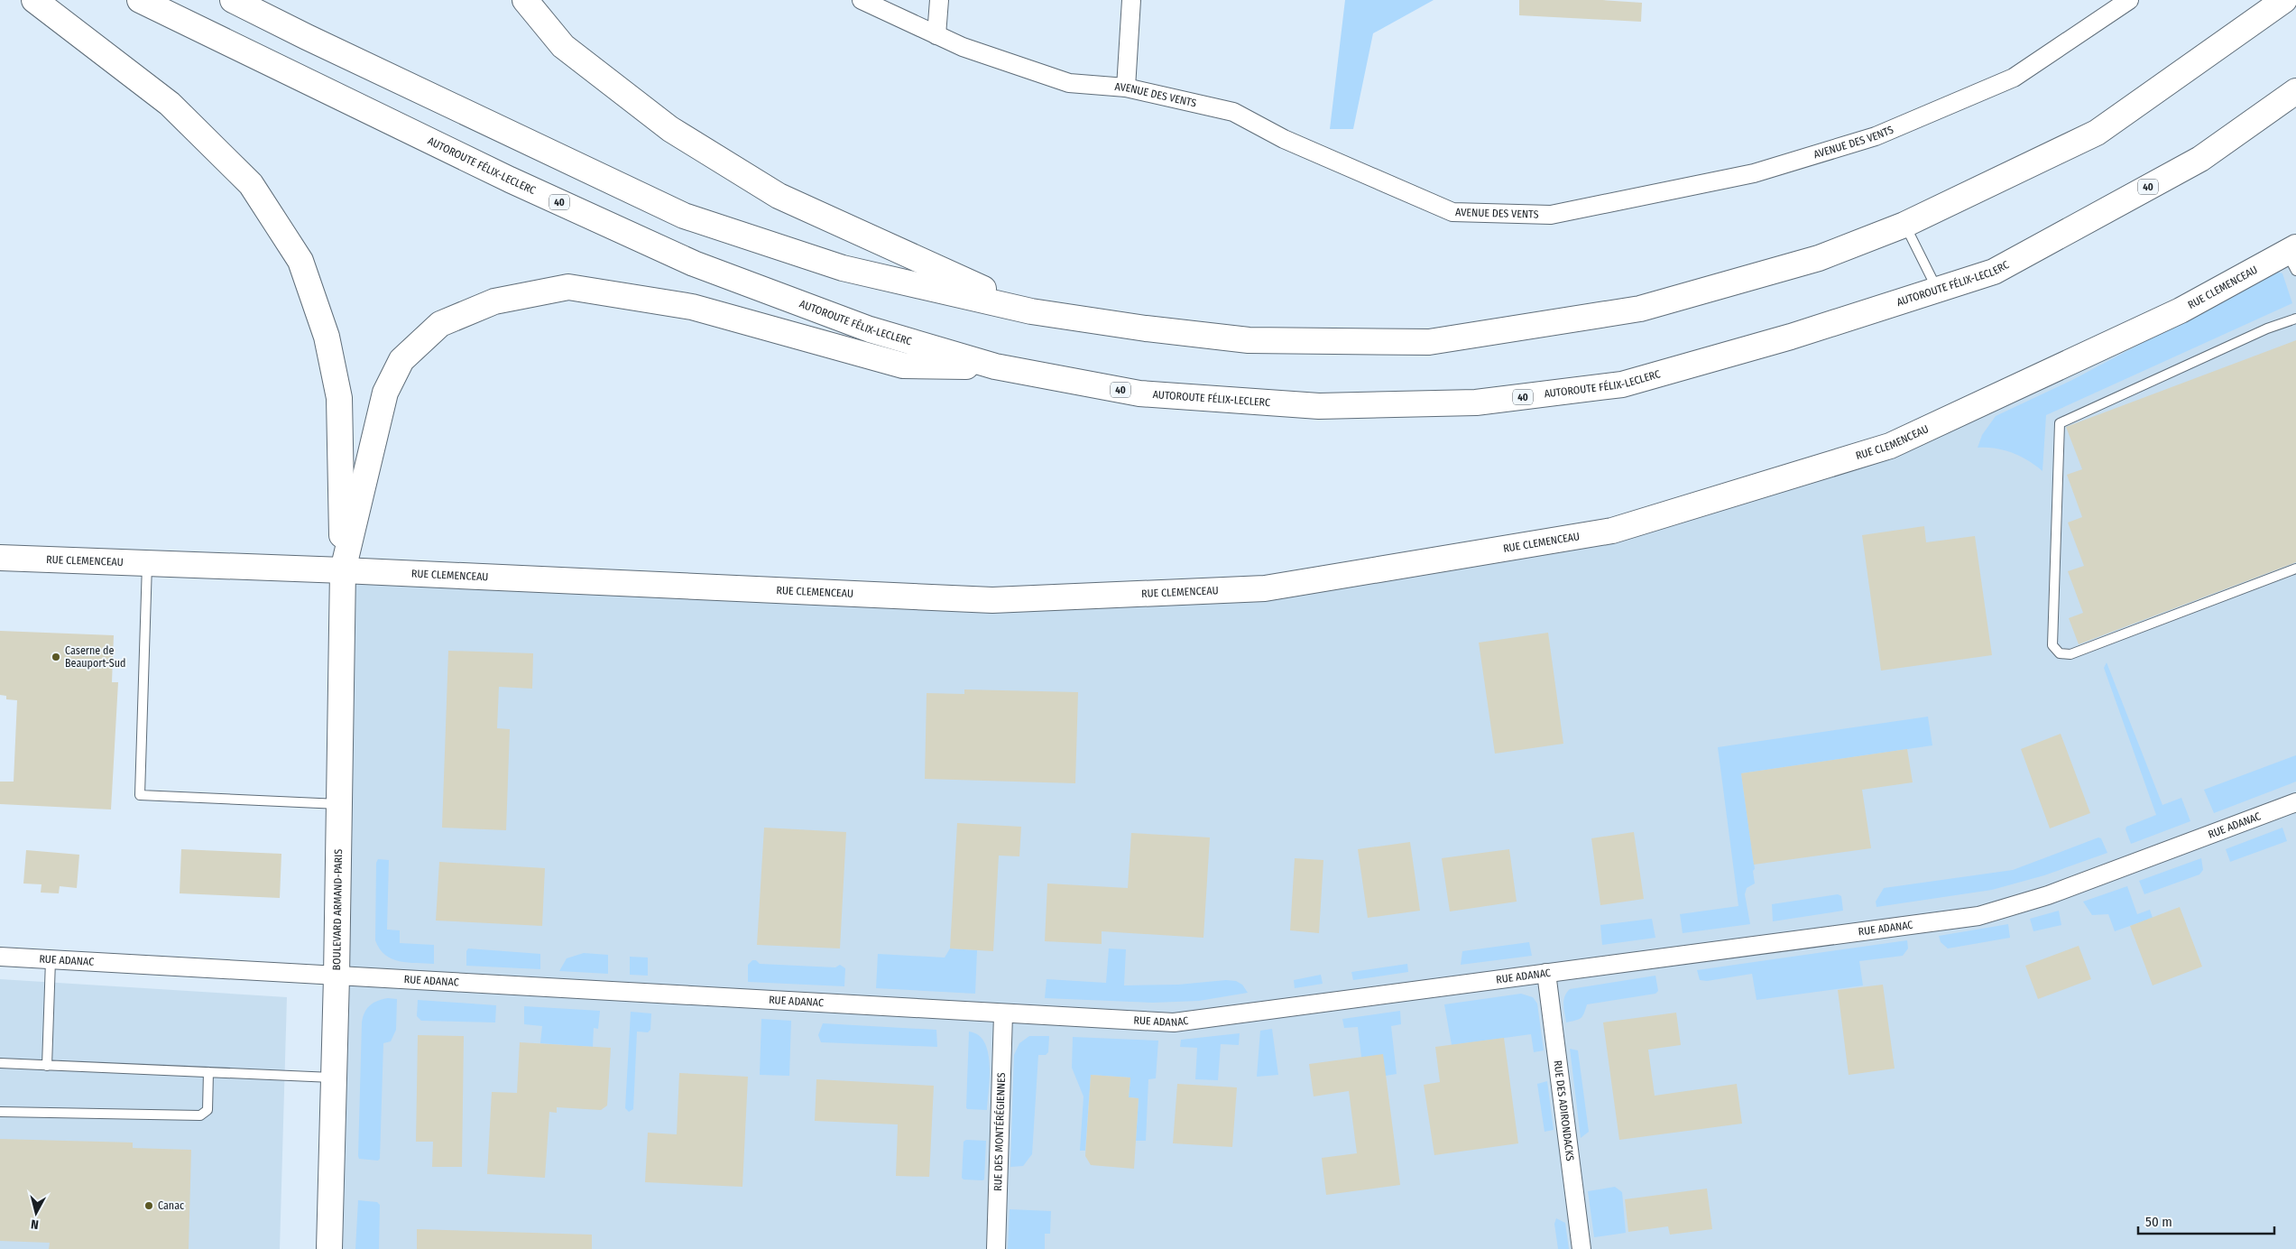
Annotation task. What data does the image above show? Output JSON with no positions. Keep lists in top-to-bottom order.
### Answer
{
  "streets": {
    "main road": [
      "AUTOROUTE FÉLIX-LECLERC",
      "40",
      "RUE CLEMENCEAU",
      "BOULEVARD ARMAND-PARIS"
    ],
    "street": [
      "AVENUE DES VENTS",
      "RUE ADANAC",
      "RUE DES ADIRONDACKS",
      "RUE DES MONTÉRÉGIENNES"
    ]
  },
  "crossings": [
    ["RUE CLEMENCEAU", "BOULEVARD ARMAND-PARIS"],
    ["RUE ADANAC", "BOULEVARD ARMAND-PARIS"],
    ["RUE ADANAC", "RUE DES ADIRONDACKS"],
    ["RUE ADANAC", "RUE DES MONTÉRÉGIENNES"]
  ],
  "places": ["Caserne de Beauport-Sud", "Canac"],
  "scale_bar": "50 m",
  "north": "bottom"
}
